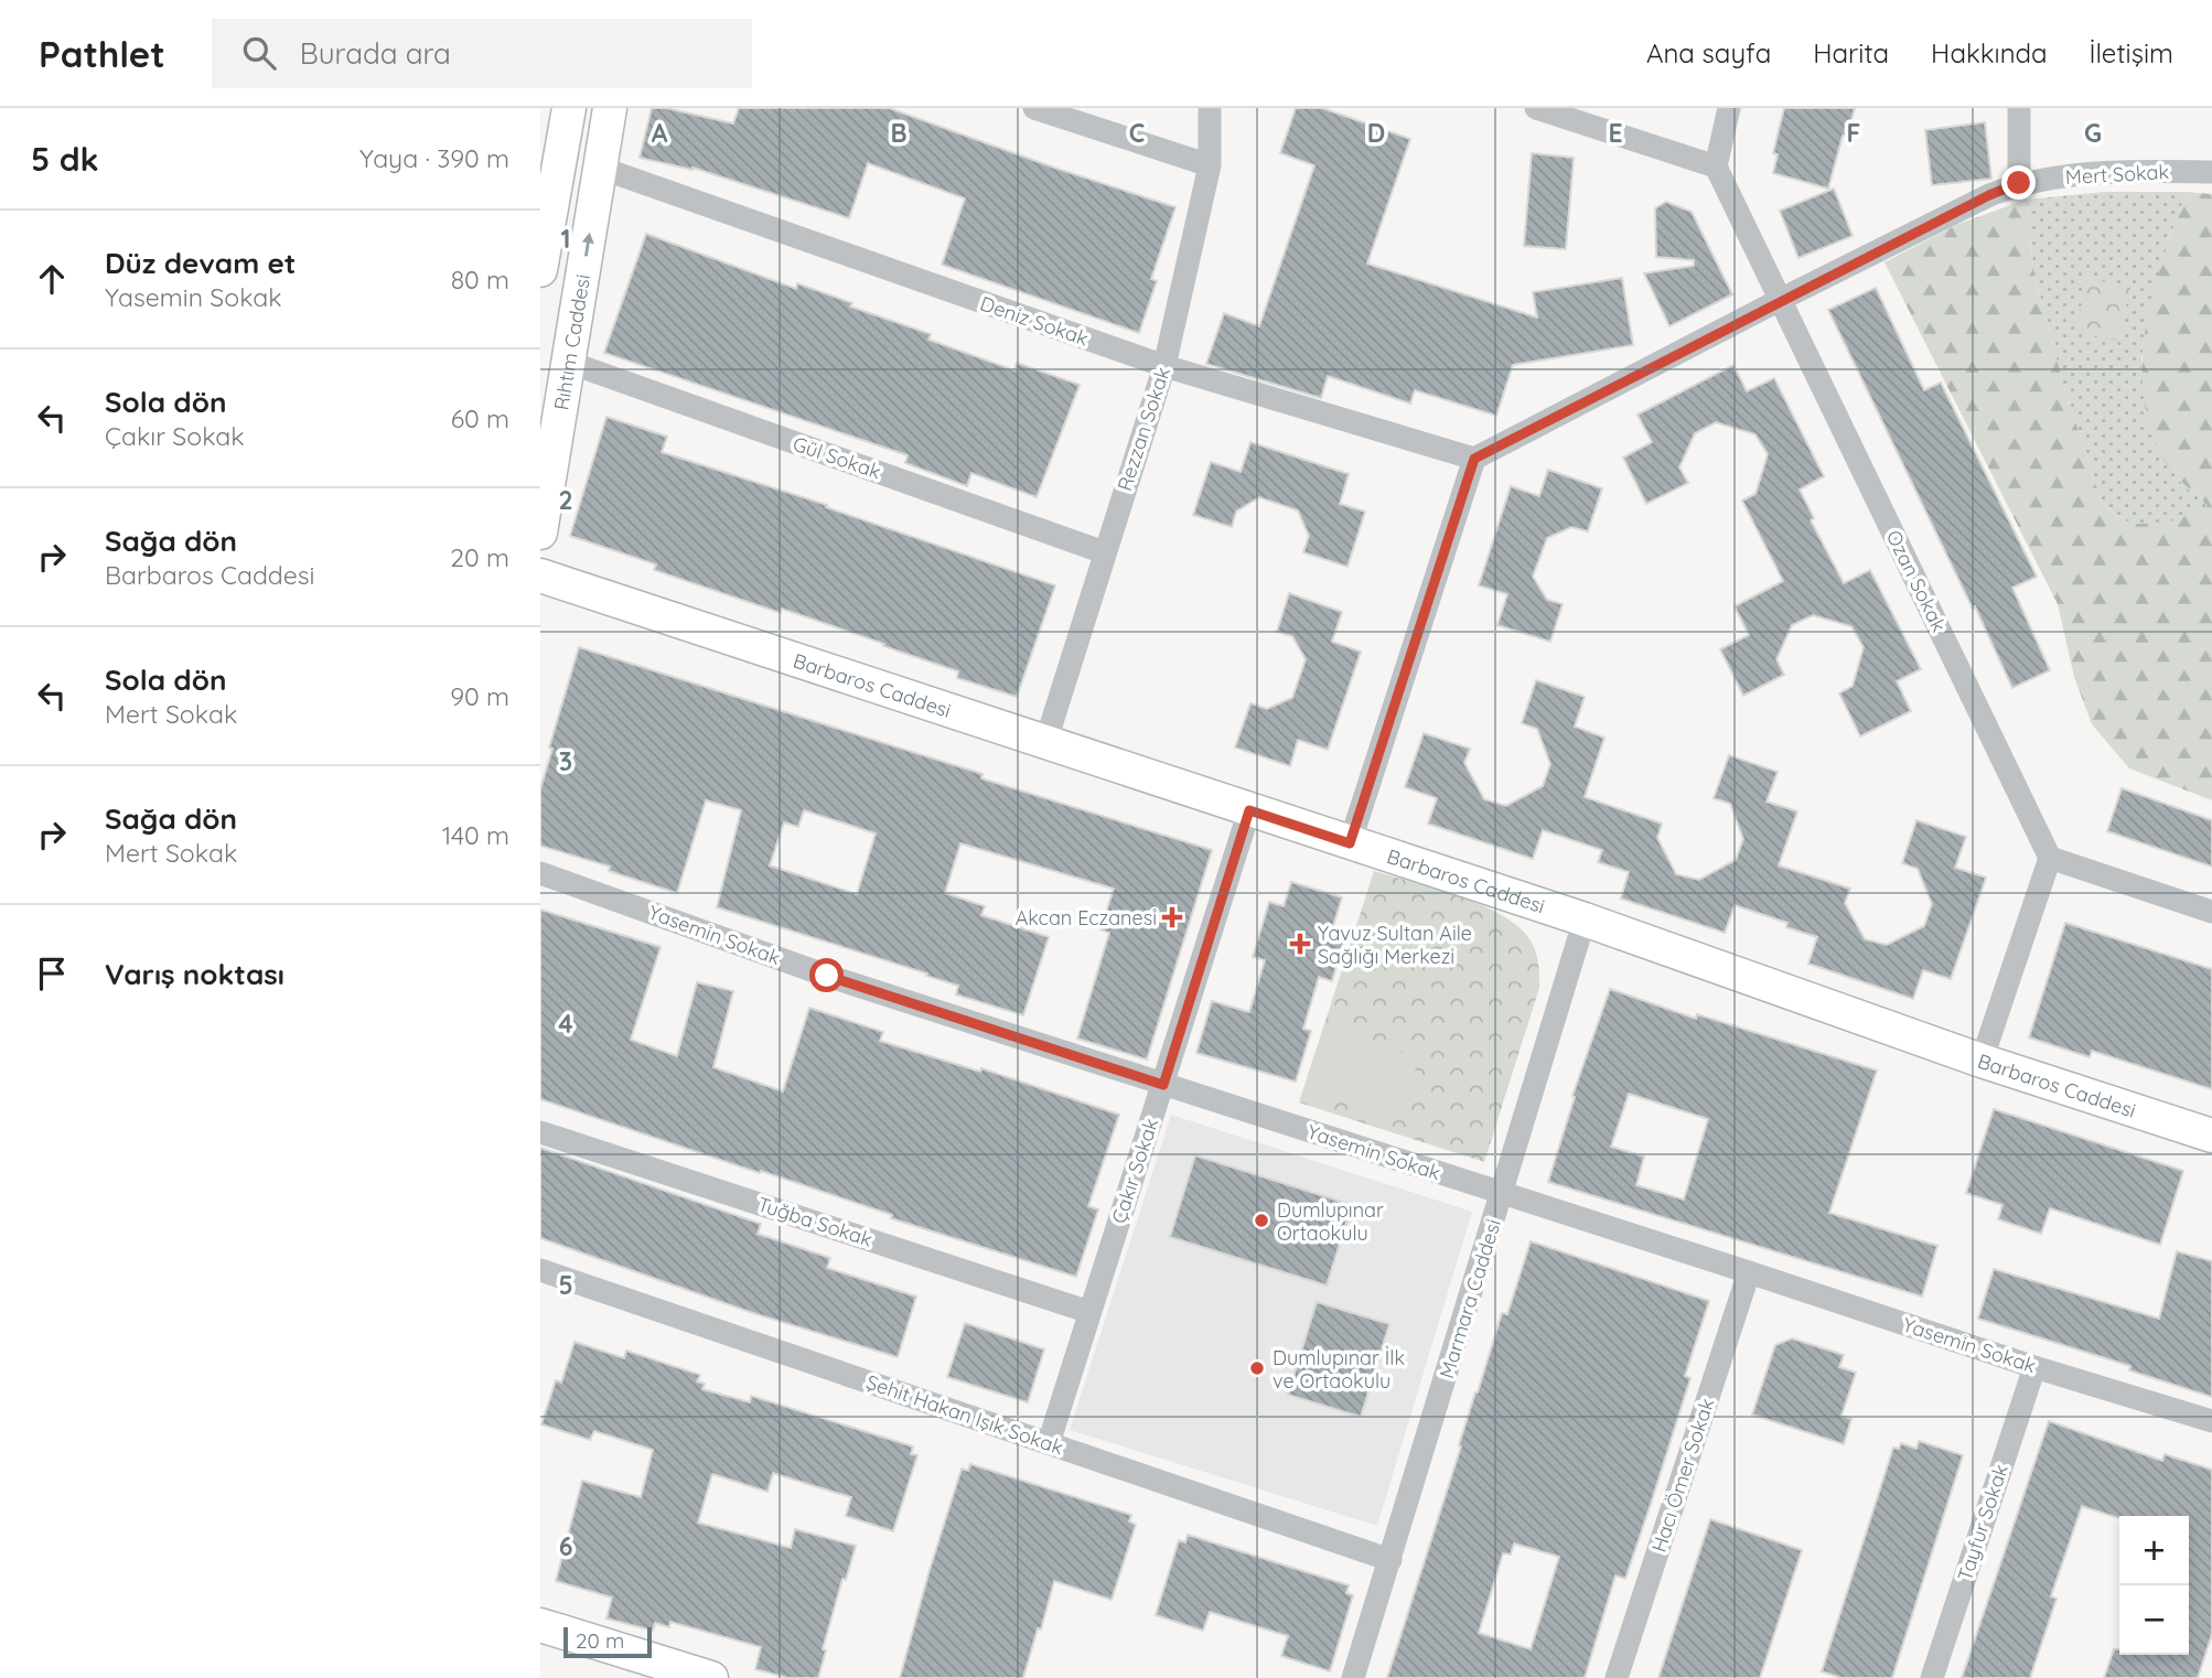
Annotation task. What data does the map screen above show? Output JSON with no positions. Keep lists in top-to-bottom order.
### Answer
{
  "streets": {
    "street": [
      "Mert Sokak",
      "Deniz Sokak",
      "Rıhtım Caddesi",
      "Rezzan Sokak",
      "Gül Sokak",
      "Ozan Sokak",
      "Barbaros Caddesi",
      "Yasemin Sokak",
      "Çakır Sokak",
      "Tuğba Sokak",
      "Marmara Caddesi",
      "Şehit Hakan Işık Sokak",
      "Hacı Ömer Sokak",
      "Tayfur Sokak"
    ]
  },
  "crossings": [
    ["Mert Sokak", "Deniz Sokak"],
    ["Mert Sokak", "Ozan Sokak"],
    ["Deniz Sokak", "Rıhtım Caddesi"],
    ["Deniz Sokak", "Rezzan Sokak"],
    ["Rıhtım Caddesi", "Gül Sokak"],
    ["Rezzan Sokak", "Gül Sokak"],
    ["Rezzan Sokak", "Barbaros Caddesi"],
    ["Barbaros Caddesi", "Çakır Sokak"],
    ["Barbaros Caddesi", "Marmara Caddesi"],
    ["Yasemin Sokak", "Çakır Sokak"],
    ["Yasemin Sokak", "Marmara Caddesi"],
    ["Yasemin Sokak", "Hacı Ömer Sokak"],
    ["Yasemin Sokak", "Tayfur Sokak"],
    ["Çakır Sokak", "Tuğba Sokak"],
    ["Çakır Sokak", "Şehit Hakan Işık Sokak"],
    ["Marmara Caddesi", "Şehit Hakan Işık Sokak"]
  ],
  "places": {
    "health": ["Akcan Eczanesi", "Yavuz Sultan Aile Sağlığı Merkezi"],
    "other": ["Dumlupınar Ortaokulu", "Dumlupınar İlk ve Ortaokulu"]
  },
  "scale_bar": "20 m",
  "page": {
    "header": "Pathlet",
    "search": "Burada ara",
    "nav": [
      "Ana sayfa",
      "Harita",
      "Hakkında",
      "İletişim"
    ],
    "heading": ["5 dk", "Yaya · 390 m"],
    "list": [
      ["Düz devam et", "Yasemin Sokak", "80 m"],
      ["Sola dön", "Çakır Sokak", "60 m"],
      ["Sağa dön", "Barbaros Caddesi", "20 m"],
      ["Sola dön", "Mert Sokak", "90 m"],
      ["Sağa dön", "Mert Sokak", "140 m"],
      "Varış noktası"
    ],
    "map_buttons": ["+", "−"],
    "scale": "20 m"
  },
  "grid": {
    "columns": [
      "A",
      "B",
      "C",
      "D",
      "E",
      "F",
      "G"
    ],
    "rows": [
      "1",
      "2",
      "3",
      "4",
      "5",
      "6"
    ]
  }
}
